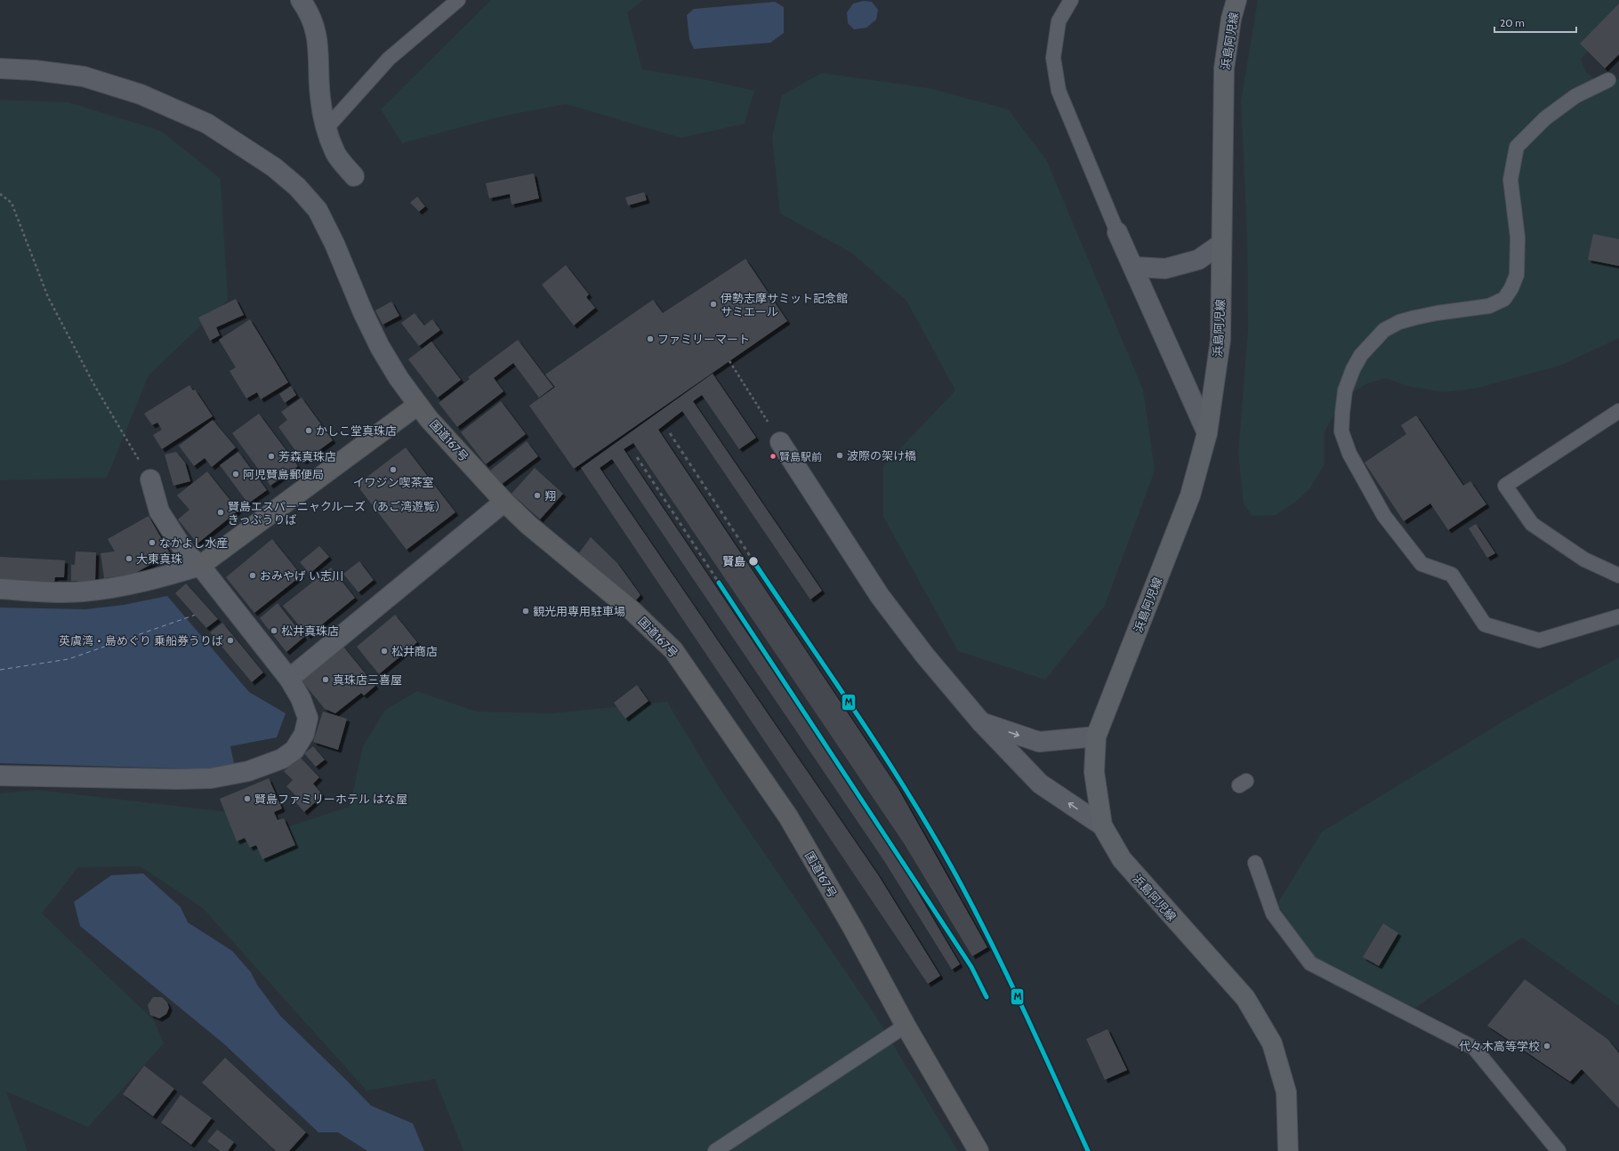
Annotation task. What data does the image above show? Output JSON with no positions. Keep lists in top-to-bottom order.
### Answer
{
  "streets": {
    "highway": ["国道167号"],
    "main road": ["浜島阿児線"]
  },
  "places": [
    "伊勢志摩サミット記念館 サミエール",
    "ファミリーマート",
    "かしこ堂真珠店",
    "波際の架け橋",
    "芳森真珠店",
    "賢島駅前",
    "イワジン喫茶室",
    "阿児賢島郵便局",
    "翔",
    "賢島エスパーニャクルーズ（あご湾遊覧） きっぷうりば",
    "なかよし水産",
    "大東真珠",
    "賢島",
    "おみやげ い志川",
    "観光用専用駐車場",
    "松井真珠店",
    "英虞湾・島めぐり 乗船券うりば",
    "松井商店",
    "真珠店三喜屋",
    "賢島ファミリーホテル はな屋",
    "代々木高等学校"
  ],
  "lines": ["transit line M"],
  "scale_bar": "20 m"
}
